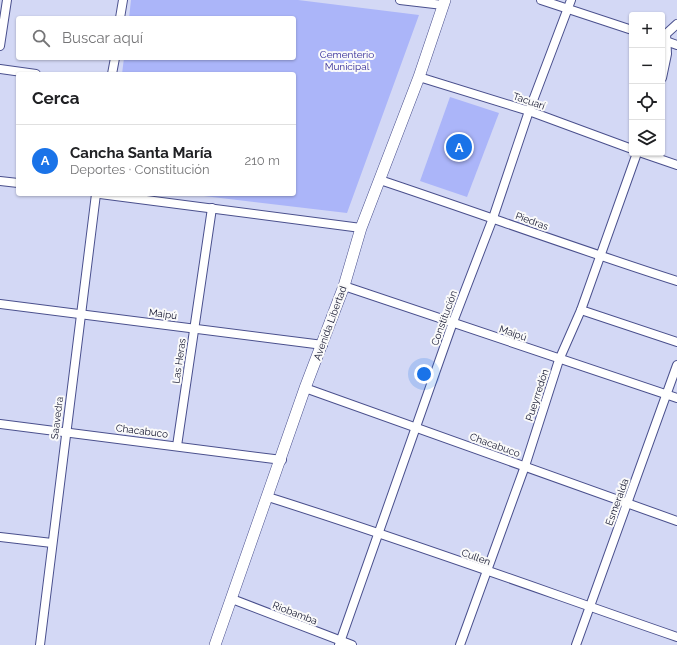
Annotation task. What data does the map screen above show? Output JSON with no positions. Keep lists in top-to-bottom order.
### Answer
{
  "streets": {
    "main road": ["Avenida Libertad"],
    "street": [
      "Tacuarí",
      "Piedras",
      "Maipú",
      "Constitución",
      "Las Heras",
      "Pueyrredón",
      "Saavedra",
      "Chacabuco",
      "Esmeralda",
      "Cullen",
      "Riobamba"
    ]
  },
  "crossings": [
    ["Tacuarí", "Constitución"],
    ["Tacuarí", "Avenida Libertad"],
    ["Piedras", "Constitución"],
    ["Piedras", "Avenida Libertad"],
    ["Piedras", "Pueyrredón"],
    ["Maipú", "Constitución"],
    ["Maipú", "Avenida Libertad"],
    ["Maipú", "Las Heras"],
    ["Maipú", "Pueyrredón"],
    ["Maipú", "Saavedra"],
    ["Maipú", "Esmeralda"],
    ["Constitución", "Chacabuco"],
    ["Constitución", "Cullen"],
    ["Constitución", "Riobamba"],
    ["Avenida Libertad", "Chacabuco"],
    ["Avenida Libertad", "Cullen"],
    ["Avenida Libertad", "Riobamba"],
    ["Las Heras", "Chacabuco"],
    ["Pueyrredón", "Chacabuco"],
    ["Pueyrredón", "Cullen"],
    ["Saavedra", "Chacabuco"],
    ["Chacabuco", "Esmeralda"],
    ["Esmeralda", "Cullen"]
  ],
  "parks": ["Cementerio Municipal"],
  "page": {
    "map_buttons": ["+", "−"],
    "search": "Buscar aquí",
    "heading": "Cerca",
    "list": [
      {
        "mark": "A",
        "name": "Cancha Santa María",
        "note": "Deportes · Constitución",
        "value": "210 m"
      }
    ],
    "pins": "A"
  }
}
